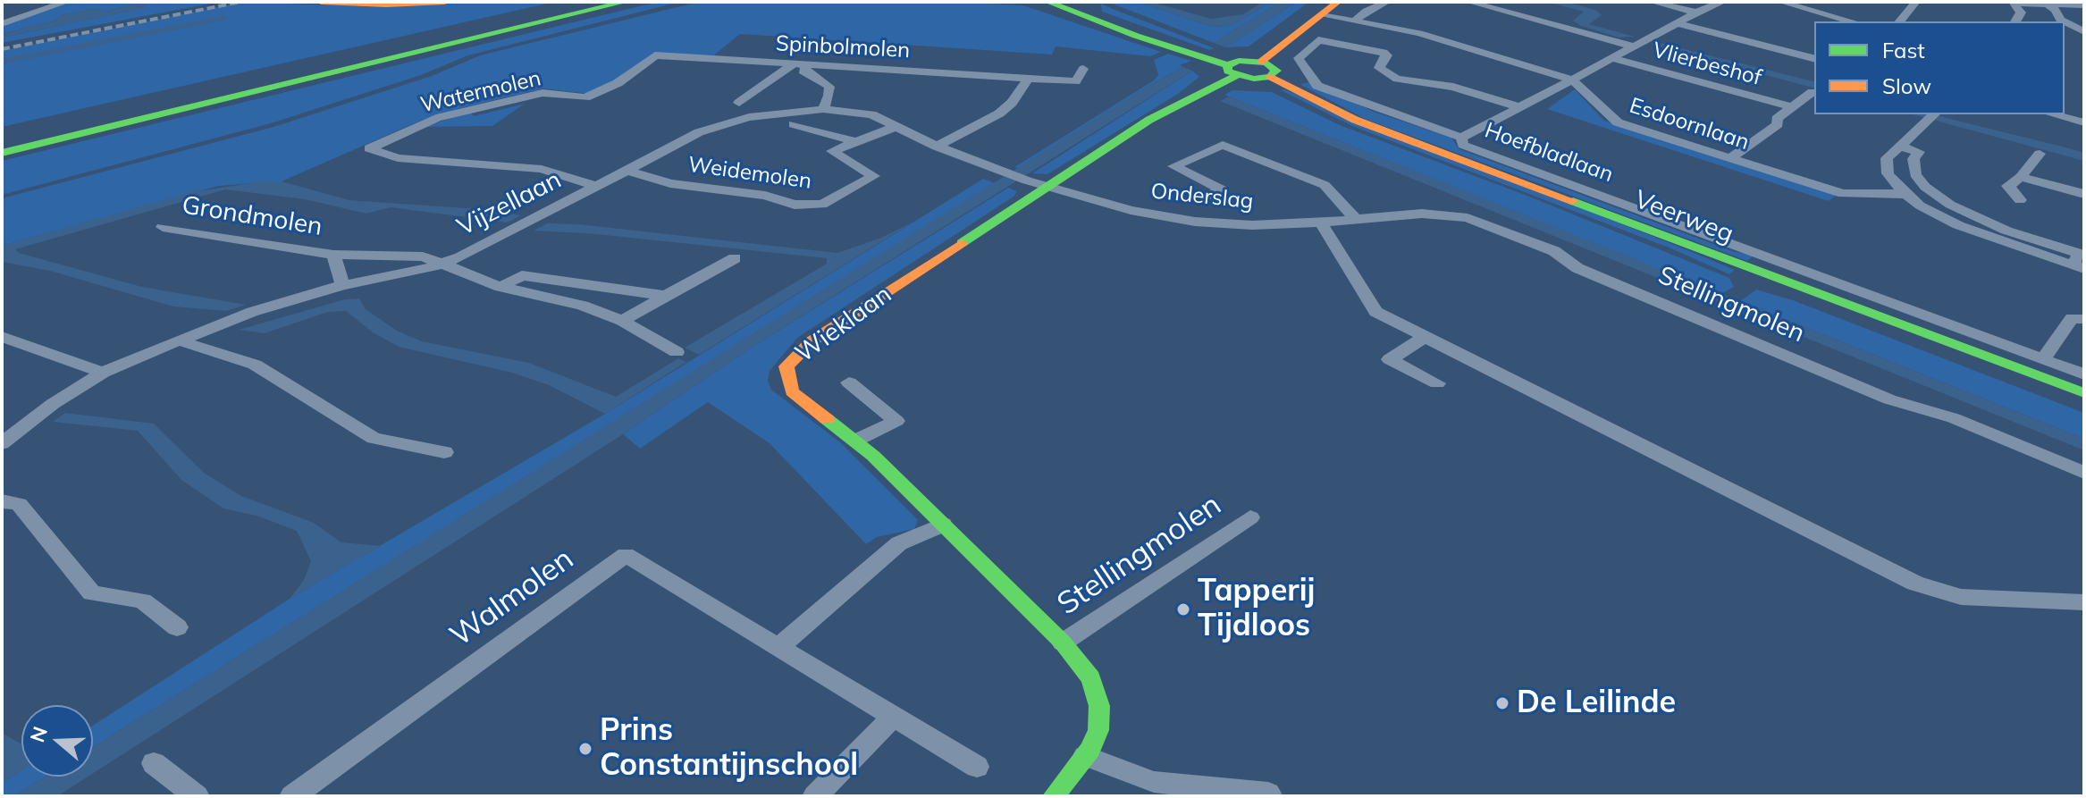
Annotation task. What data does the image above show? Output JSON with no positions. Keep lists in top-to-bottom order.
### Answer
{
  "streets": {
    "main road": ["Veerweg", "Wieklaan"],
    "street": [
      "Spinbolmolen",
      "Vlierbeshof",
      "Watermolen",
      "Esdoornlaan",
      "Hoefbladlaan",
      "Weidemolen",
      "Onderslag",
      "Vijzellaan",
      "Grondmolen",
      "Stellingmolen",
      "Walmolen"
    ]
  },
  "crossings": [
    ["Spinbolmolen", "Watermolen"],
    ["Vlierbeshof", "Esdoornlaan"],
    ["Watermolen", "Vijzellaan"],
    ["Weidemolen", "Vijzellaan"],
    ["Onderslag", "Vijzellaan"],
    ["Onderslag", "Stellingmolen"],
    ["Onderslag", "Wieklaan"],
    ["Vijzellaan", "Grondmolen"],
    ["Vijzellaan", "Wieklaan"],
    ["Stellingmolen", "Wieklaan"]
  ],
  "places": ["Tapperij Tijdloos", "De Leilinde", "Prins Constantijnschool"],
  "legend": ["Fast", "Slow"],
  "north": "left"
}
